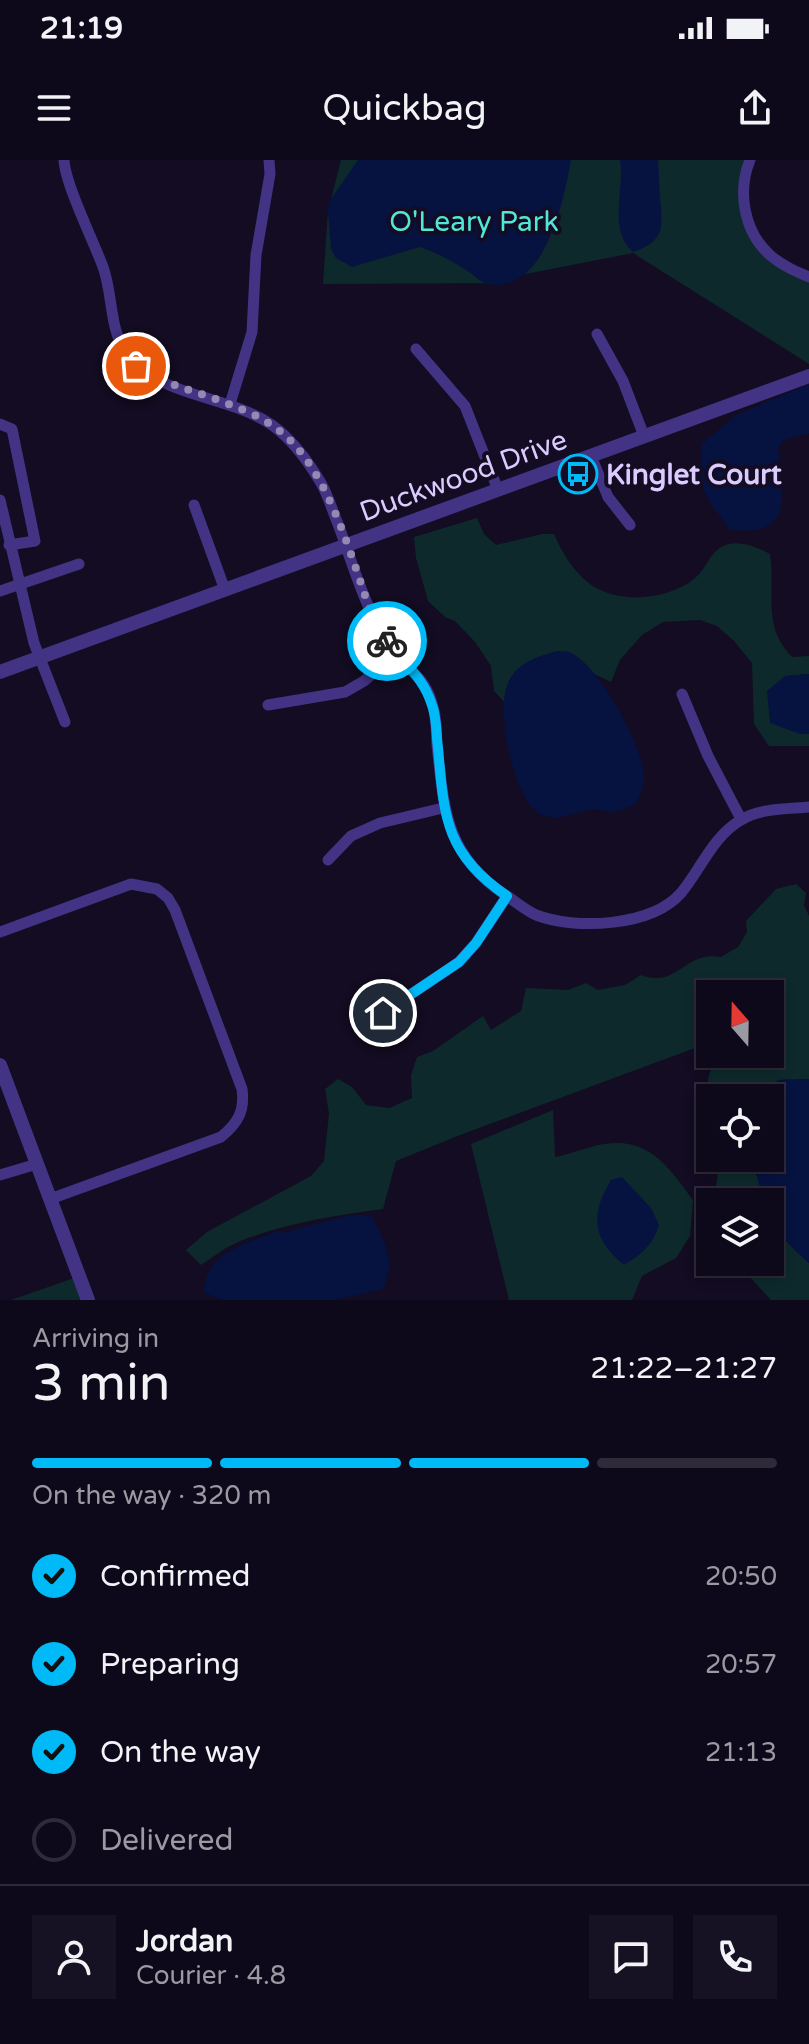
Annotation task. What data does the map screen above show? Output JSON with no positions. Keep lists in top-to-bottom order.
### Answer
{
  "streets": {
    "street": ["Duckwood Drive"]
  },
  "parks": ["O'Leary Park"],
  "places": {
    "bus stop": ["Kinglet Court"]
  },
  "north": "top",
  "page": {
    "status": "21:19",
    "header": "Quickbag",
    "heading": ["3 min", "Arriving in", "21:22–21:27"],
    "panel": ["Jordan", "Courier · 4.8"],
    "bar": "On the way · 320 m",
    "list": [
      ["Confirmed", "20:50"],
      ["Preparing", "20:57"],
      ["On the way", "21:13"],
      "Delivered"
    ]
  }
}
